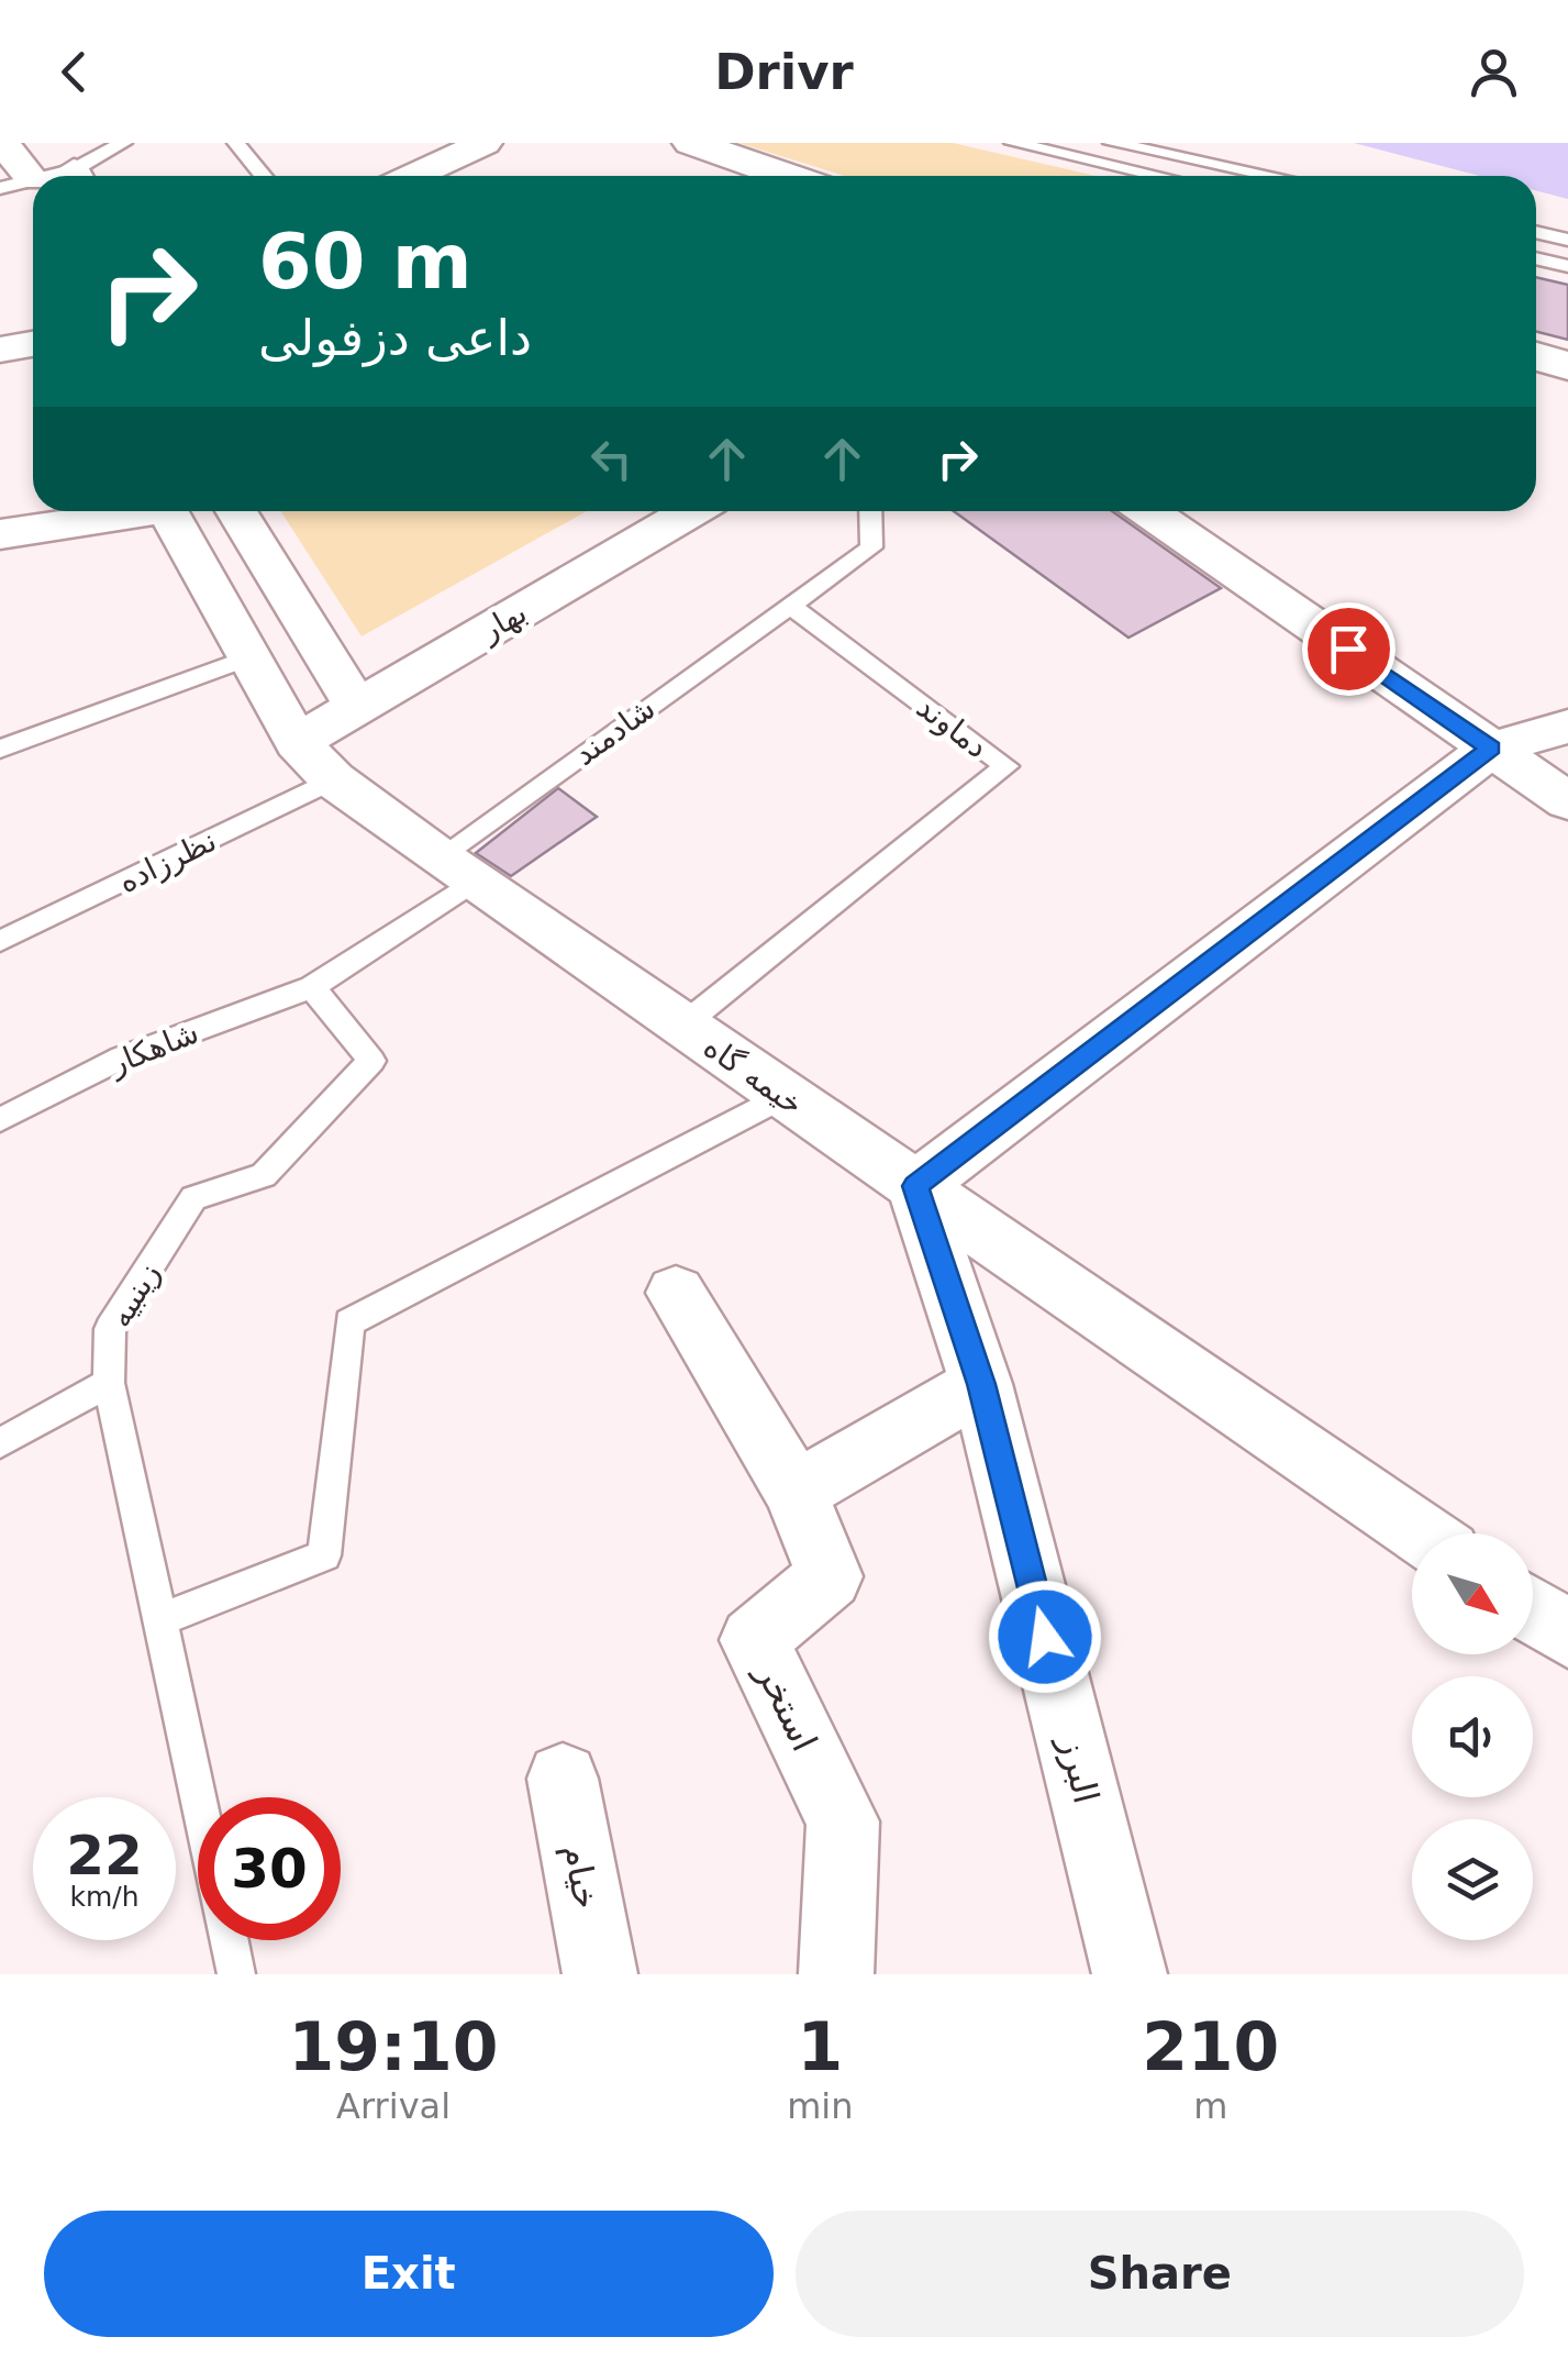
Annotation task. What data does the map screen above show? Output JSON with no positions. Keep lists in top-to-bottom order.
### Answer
{
  "streets": {
    "street": [
      "بهار",
      "خیمه گاه",
      "استخر",
      "البرز",
      "خیام"
    ],
    "lane": [
      "دماوند",
      "شادمند",
      "نظرزاده",
      "شاهکار",
      "زینبیه"
    ]
  },
  "crossings": [
    ["بهار", "نظرزاده"],
    ["بهار", "خیمه گاه"],
    ["دماوند", "شادمند"],
    ["دماوند", "خیمه گاه"],
    ["شادمند", "خیمه گاه"],
    ["نظرزاده", "خیمه گاه"],
    ["شاهکار", "زینبیه"],
    ["خیمه گاه", "البرز"]
  ],
  "north": "bottom right",
  "page": {
    "header": "Drivr",
    "turn": ["60 m", "داعی دزفولی"],
    "speed": "22 km/h",
    "limit": "30",
    "eta": [
      "19:10",
      "Arrival",
      "1",
      "min",
      "210",
      "m"
    ],
    "buttons": ["Exit", "Share"]
  }
}
